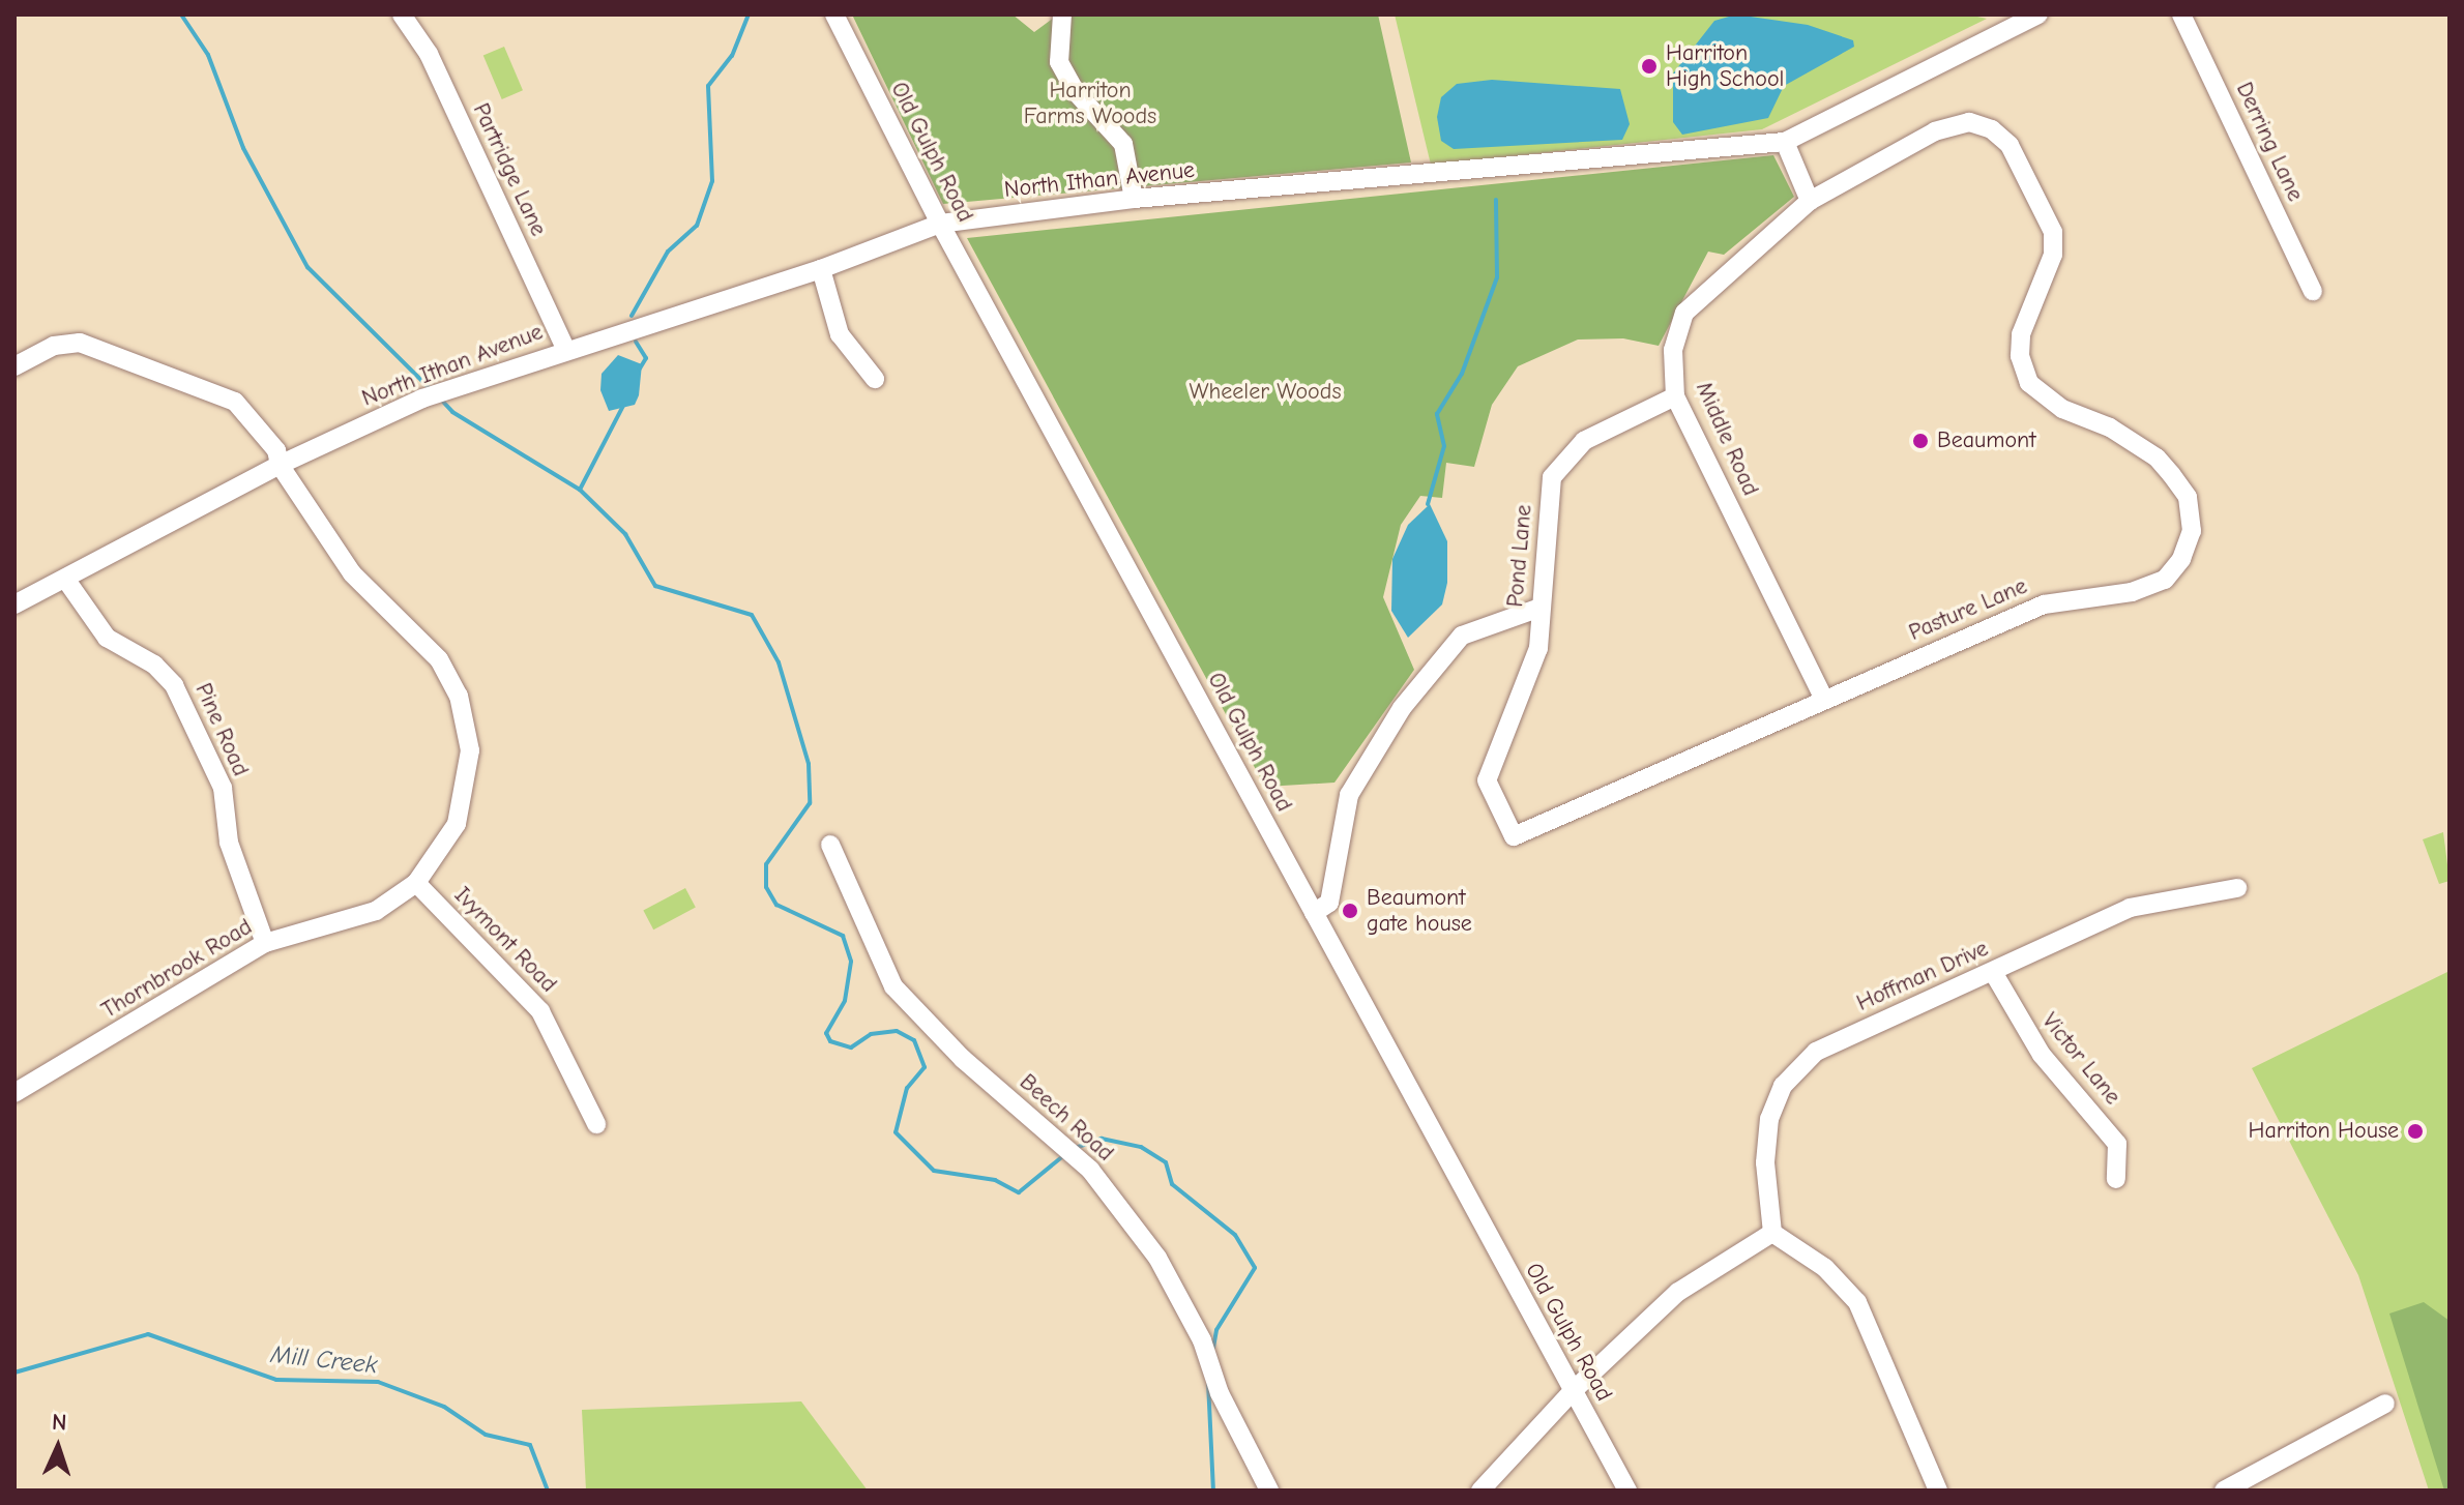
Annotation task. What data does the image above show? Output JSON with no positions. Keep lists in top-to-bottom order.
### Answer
{
  "streets": {
    "street": [
      "Derring Lane",
      "Old Gulph Road",
      "Partridge Lane",
      "North Ithan Avenue",
      "Middle Road",
      "Pond Lane",
      "Pasture Lane",
      "Pine Road",
      "Ivymont Road",
      "Thornbrook Road",
      "Hoffman Drive",
      "Victor Lane",
      "Beech Road"
    ]
  },
  "crossings": [
    ["Old Gulph Road", "North Ithan Avenue"],
    ["Partridge Lane", "North Ithan Avenue"],
    ["North Ithan Avenue", "Pine Road"],
    ["North Ithan Avenue", "Thornbrook Road"],
    ["Middle Road", "Pond Lane"],
    ["Middle Road", "Pasture Lane"],
    ["Pond Lane", "Pasture Lane"],
    ["Pine Road", "Thornbrook Road"],
    ["Ivymont Road", "Thornbrook Road"],
    ["Hoffman Drive", "Victor Lane"]
  ],
  "water": ["Mill Creek"],
  "parks": ["Harriton Farms Woods", "Wheeler Woods"],
  "places": [
    "Harriton High School",
    "Beaumont",
    "Beaumont gate house",
    "Harriton House"
  ],
  "north": "top"
}
